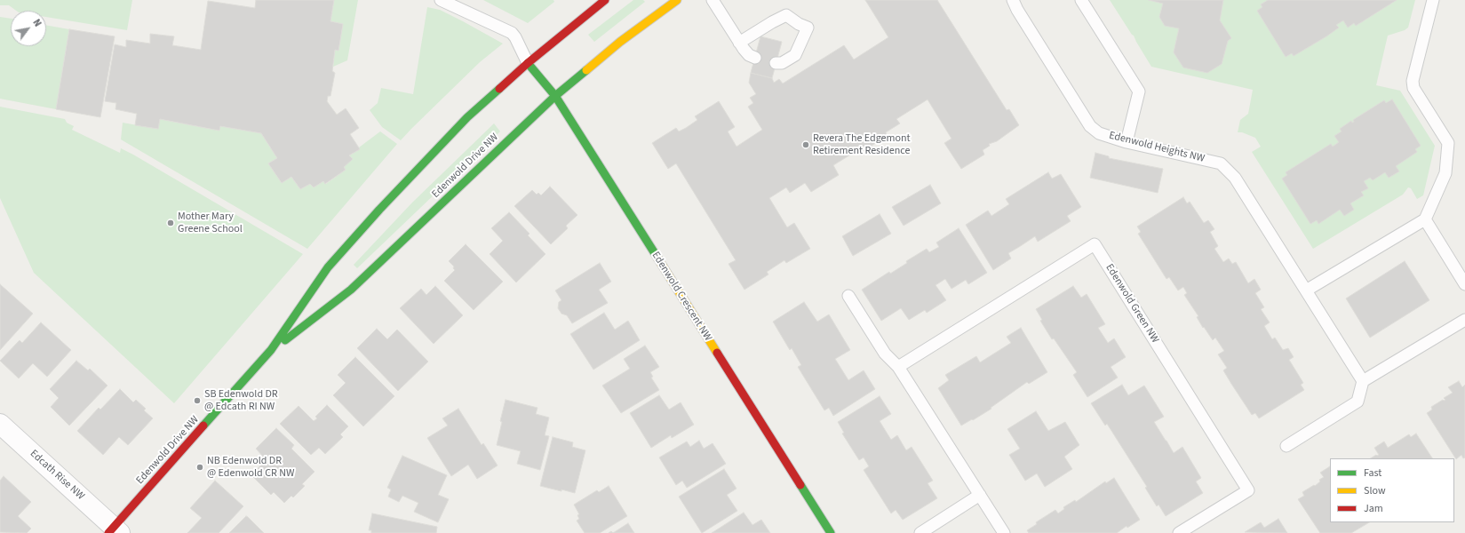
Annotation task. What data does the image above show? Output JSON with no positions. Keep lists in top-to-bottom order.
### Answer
{
  "streets": {
    "street": ["Edenwold Drive NW", "Edenwold Crescent NW", "Edcath Rise NW"],
    "lane": ["Edenwold Heights NW", "Edenwold Green NW"]
  },
  "crossings": [
    ["Edenwold Drive NW", "Edenwold Crescent NW"],
    ["Edenwold Drive NW", "Edcath Rise NW"]
  ],
  "places": [
    "Revera The Edgemont Retirement Residence",
    "Mother Mary Greene School",
    "SB Edenwold DR @ Edcath RI NW",
    "NB Edenwold DR @ Edenwold CR NW"
  ],
  "legend": ["Fast", "Slow", "Jam"],
  "north": "top right"
}
